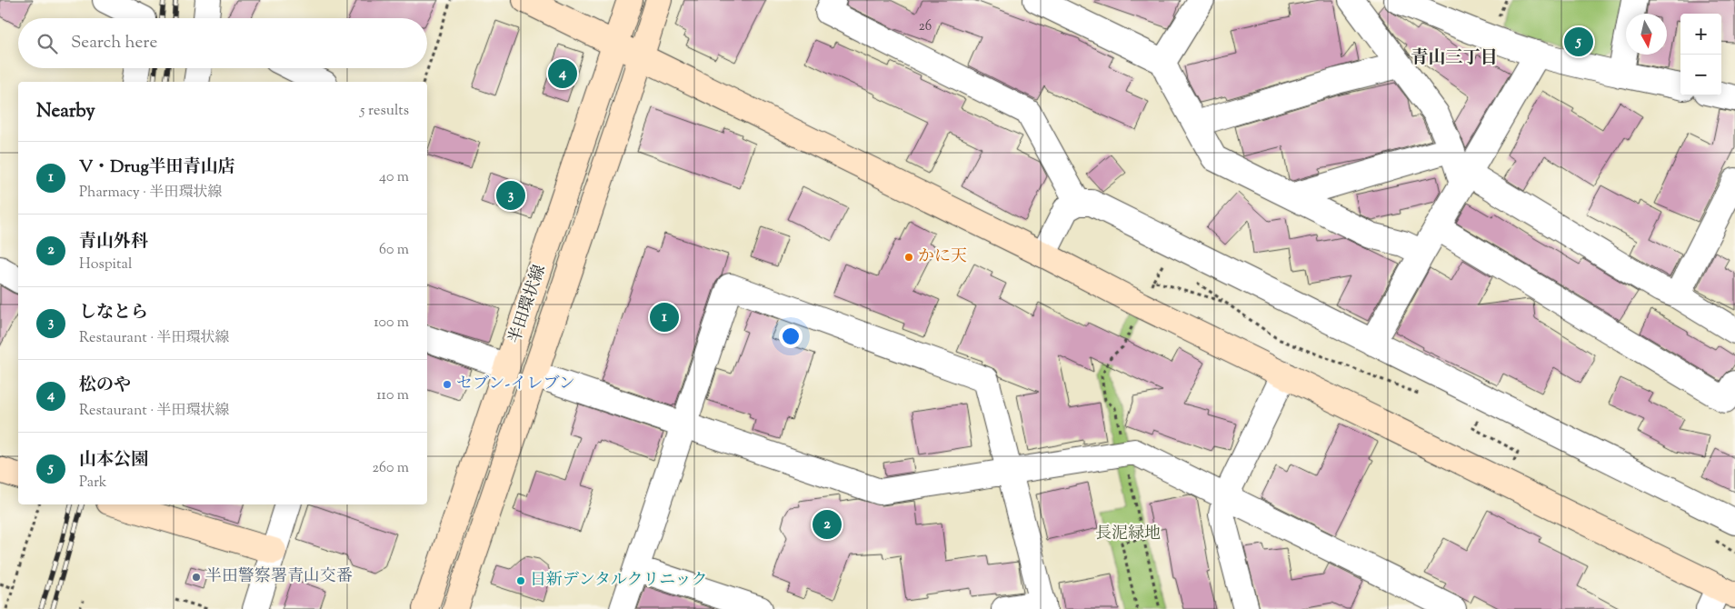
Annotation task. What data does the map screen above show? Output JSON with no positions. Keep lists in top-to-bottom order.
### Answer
{
  "streets": {
    "street": ["半田環状線"]
  },
  "districts": ["青山三丁目"],
  "parks": ["長泥緑地"],
  "places": [
    "かに天",
    "セブン-イレブン",
    "半田警察署青山交番",
    "日新デンタルクリニック"
  ],
  "house_numbers": ["26"],
  "north": "bottom",
  "page": {
    "map_buttons": ["+", "−"],
    "search": "Search here",
    "pins": [
      "5",
      "4",
      "3",
      "1",
      "2"
    ],
    "heading": ["Nearby", "5 results"],
    "list": [
      {
        "mark": "1",
        "name": "V・Drug半田青山店",
        "note": "Pharmacy · 半田環状線",
        "value": "40 m"
      },
      {
        "mark": "2",
        "name": "青山外科",
        "note": "Hospital",
        "value": "60 m"
      },
      {
        "mark": "3",
        "name": "しなとら",
        "note": "Restaurant · 半田環状線",
        "value": "100 m"
      },
      {
        "mark": "4",
        "name": "松のや",
        "note": "Restaurant · 半田環状線",
        "value": "110 m"
      },
      {
        "mark": "5",
        "name": "山本公園",
        "note": "Park",
        "value": "260 m"
      }
    ]
  }
}
